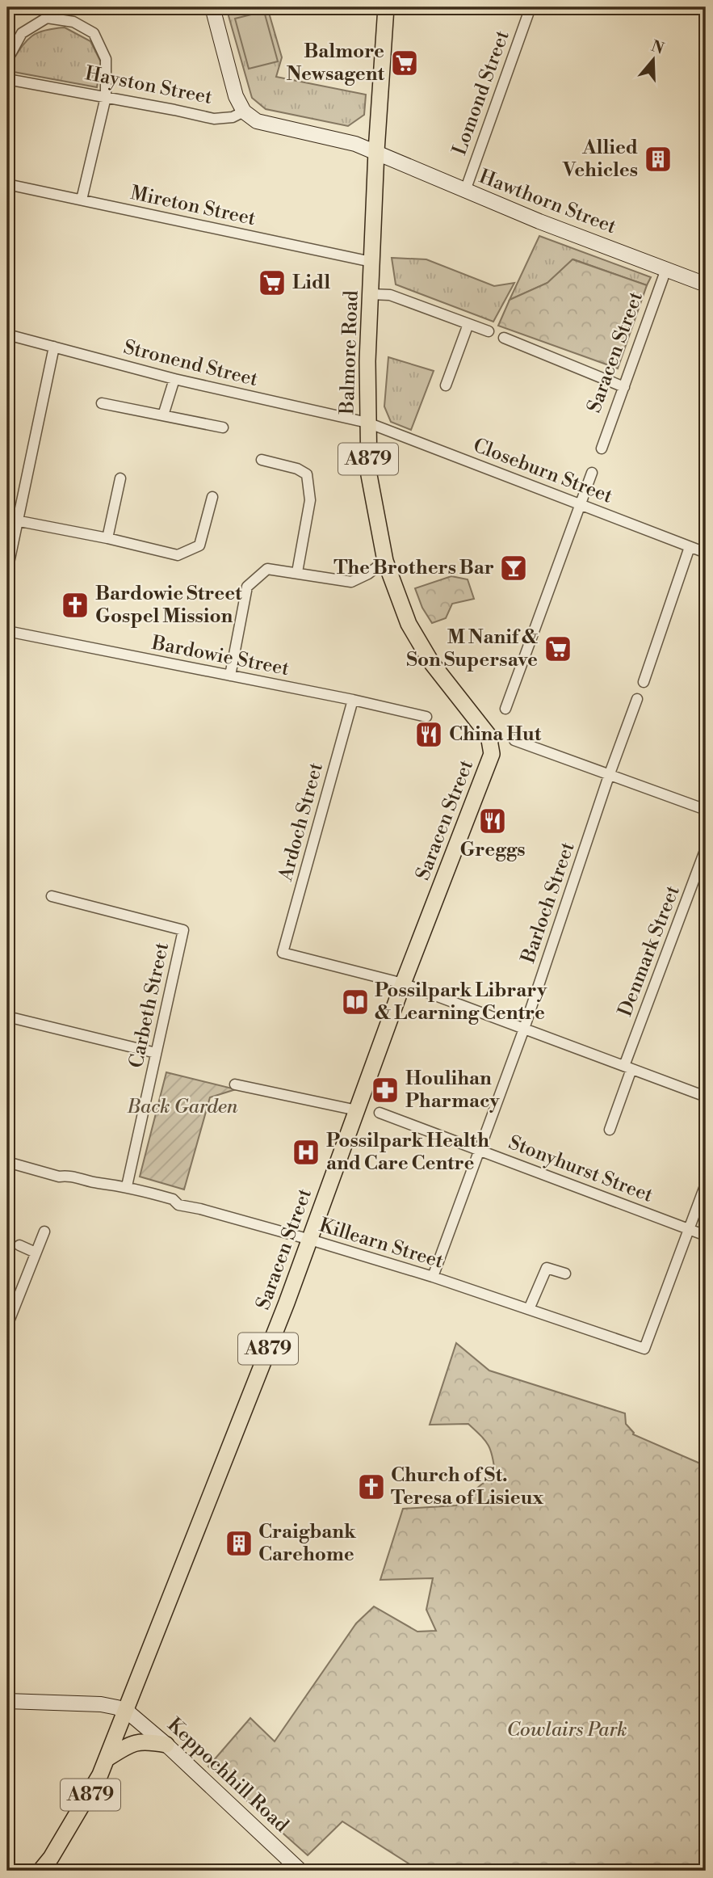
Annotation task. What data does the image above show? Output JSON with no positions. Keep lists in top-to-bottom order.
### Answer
{
  "streets": {
    "main road": [
      "Hawthorn Street",
      "Balmore Road",
      "Saracen Street",
      "A879",
      "Keppochhill Road"
    ],
    "street": [
      "Hayston Street",
      "Lomond Street",
      "Mireton Street",
      "Stronend Street",
      "Closeburn Street",
      "Bardowie Street",
      "Ardoch Street",
      "Barloch Street",
      "Denmark Street",
      "Carbeth Street",
      "Stonyhurst Street",
      "Killearn Street"
    ]
  },
  "crossings": [
    ["Lomond Street", "Hawthorn Street"],
    ["Hawthorn Street", "Balmore Road"],
    ["Hawthorn Street", "Saracen Street"],
    ["Mireton Street", "Balmore Road"],
    ["Balmore Road", "Saracen Street"],
    ["Balmore Road", "Stronend Street"],
    ["Balmore Road", "Closeburn Street"],
    ["Saracen Street", "A879"],
    ["Saracen Street", "Ardoch Street"],
    ["Saracen Street", "Killearn Street"],
    ["Saracen Street", "Keppochhill Road"],
    ["Stronend Street", "Closeburn Street"],
    ["A879", "Keppochhill Road"],
    ["Bardowie Street", "Ardoch Street"],
    ["Barloch Street", "Stonyhurst Street"],
    ["Barloch Street", "Killearn Street"],
    ["Carbeth Street", "Killearn Street"],
    ["Stonyhurst Street", "Killearn Street"]
  ],
  "parks": ["Back Garden", "Cowlairs Park"],
  "places": {
    "supermarket": ["Balmore Newsagent", "Lidl", "M Nanif & Son Supersave"],
    "building": ["Allied Vehicles", "Craigbank Carehome"],
    "bar": ["The Brothers Bar"],
    "church": ["Bardowie Street Gospel Mission", "Church of St. Teresa of Lisieux"],
    "restaurant": ["China Hut", "Greggs"],
    "library": ["Possilpark Library & Learning Centre"],
    "pharmacy": ["Houlihan Pharmacy"],
    "hospital": ["Possilpark Health and Care Centre"]
  },
  "north": "top"
}
